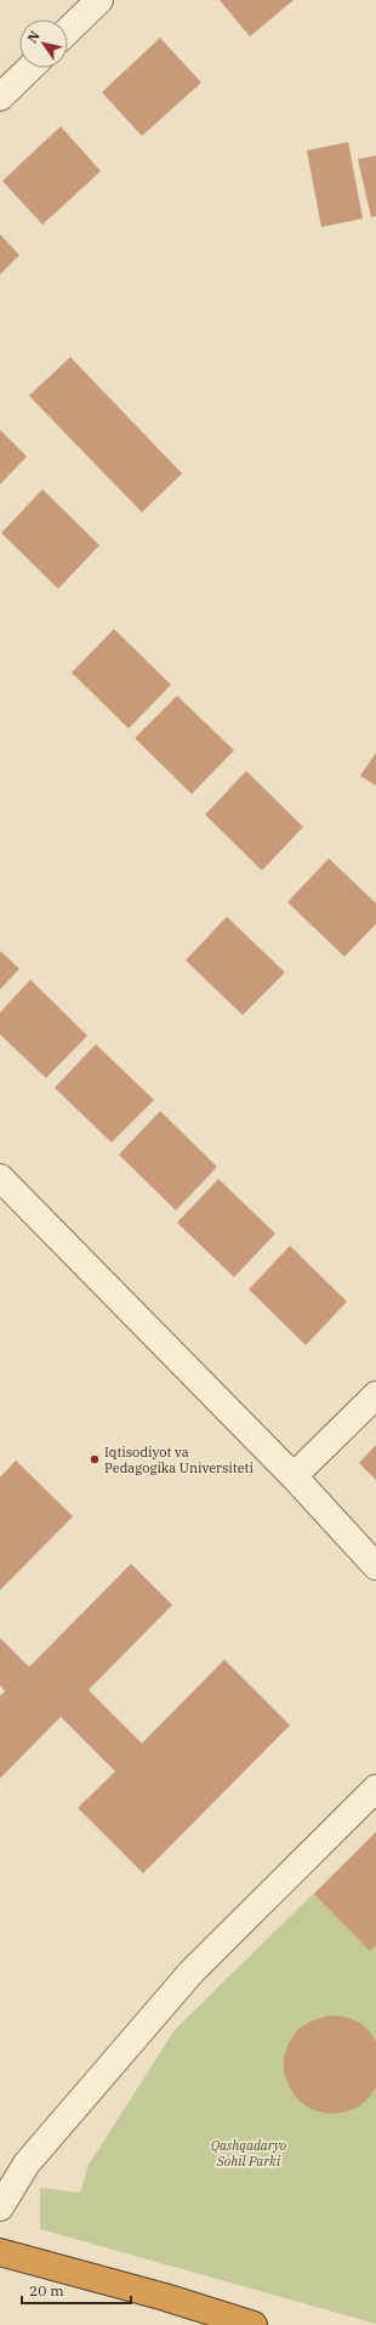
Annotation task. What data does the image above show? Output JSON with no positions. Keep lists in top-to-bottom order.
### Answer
{
  "parks": ["Qashqadaryo Sohil Parki"],
  "places": ["Iqtisodiyot va Pedagogika Universiteti"],
  "scale_bar": "20 m",
  "north": "top left"
}
